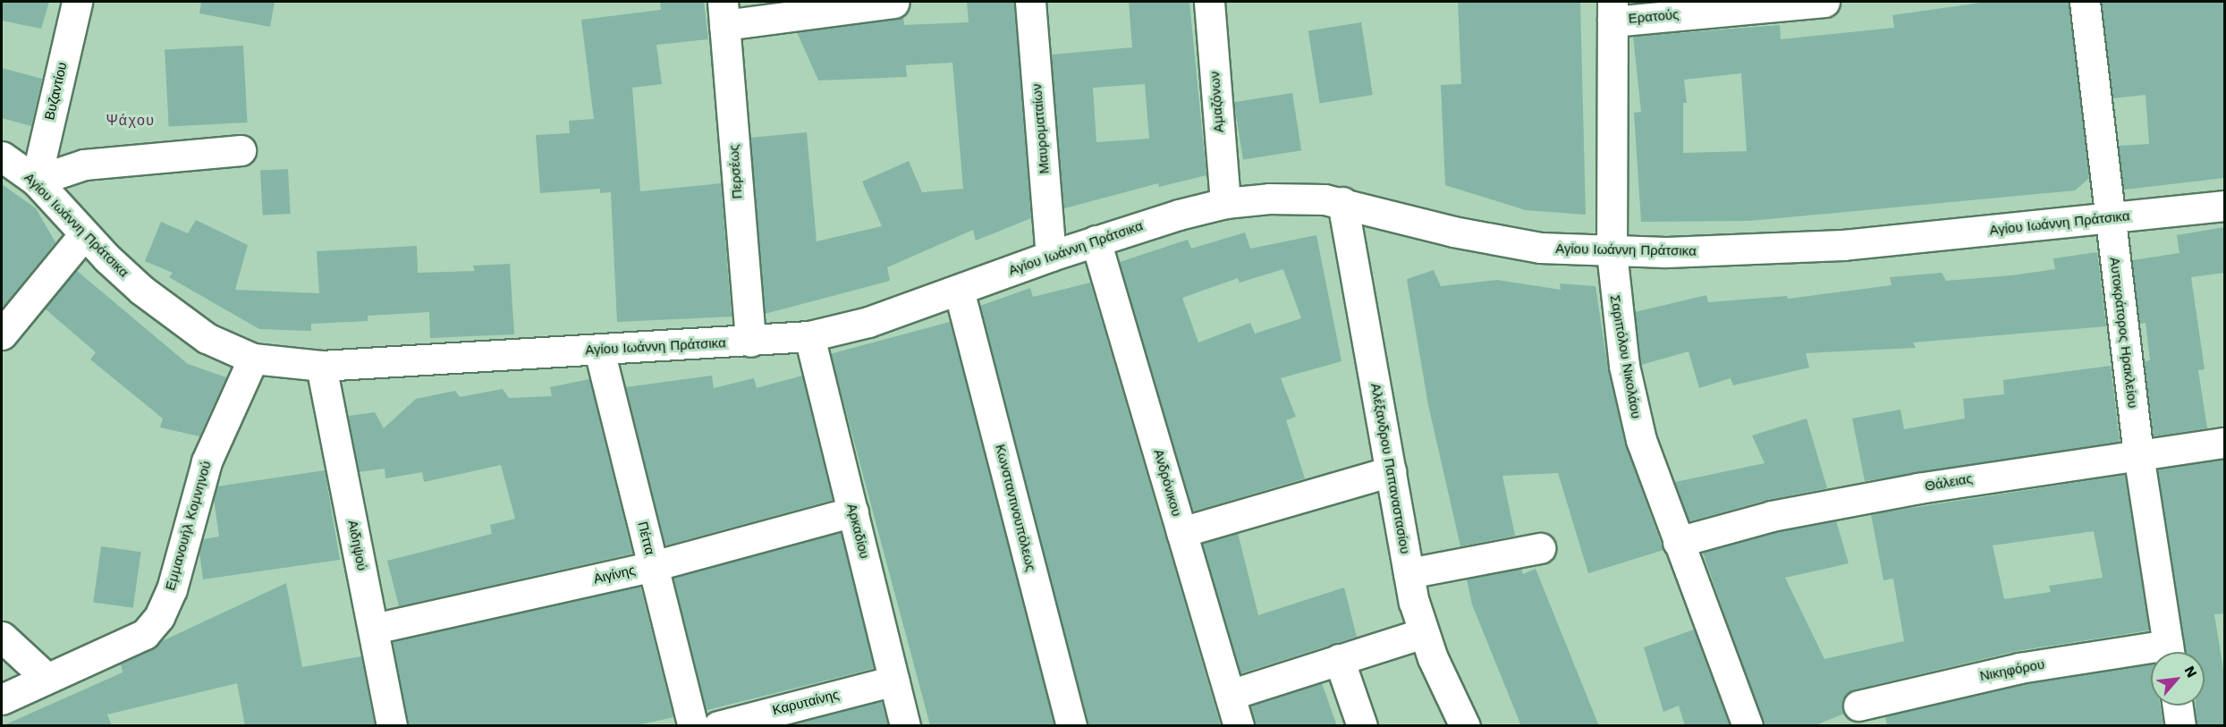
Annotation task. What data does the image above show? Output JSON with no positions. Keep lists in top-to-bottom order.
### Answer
{
  "streets": {
    "street": [
      "Ερατούς",
      "Βυζαντίου",
      "Αμαζόνων",
      "Μαυροματαίων",
      "Περσέως",
      "Αγίου Ιωάννη Πράτσικα",
      "Αυτοκράτορος Ηρακλείου",
      "Σαριπόλου Νικολάου",
      "Αλέξανδρου Παπαναστασίου",
      "Ανδρόνικου",
      "Θάλειας",
      "Κωνσταντινουπόλεως",
      "Εμμανουήλ Κομνηνού",
      "Αρκαδίου",
      "Πέττα",
      "Αιδηψού",
      "Αιγίνης",
      "Νικηφόρου",
      "Καρυταίνης"
    ]
  },
  "crossings": [
    ["Ερατούς", "Σαριπόλου Νικολάου"],
    ["Βυζαντίου", "Αγίου Ιωάννη Πράτσικα"],
    ["Αμαζόνων", "Αγίου Ιωάννη Πράτσικα"],
    ["Μαυροματαίων", "Αγίου Ιωάννη Πράτσικα"],
    ["Περσέως", "Αγίου Ιωάννη Πράτσικα"],
    ["Αγίου Ιωάννη Πράτσικα", "Αυτοκράτορος Ηρακλείου"],
    ["Αγίου Ιωάννη Πράτσικα", "Σαριπόλου Νικολάου"],
    ["Αγίου Ιωάννη Πράτσικα", "Αλέξανδρου Παπαναστασίου"],
    ["Αγίου Ιωάννη Πράτσικα", "Ανδρόνικου"],
    ["Αγίου Ιωάννη Πράτσικα", "Κωνσταντινουπόλεως"],
    ["Αγίου Ιωάννη Πράτσικα", "Εμμανουήλ Κομνηνού"],
    ["Αγίου Ιωάννη Πράτσικα", "Αρκαδίου"],
    ["Αγίου Ιωάννη Πράτσικα", "Πέττα"],
    ["Αγίου Ιωάννη Πράτσικα", "Αιδηψού"],
    ["Αυτοκράτορος Ηρακλείου", "Θάλειας"],
    ["Σαριπόλου Νικολάου", "Θάλειας"],
    ["Αρκαδίου", "Αιγίνης"],
    ["Αρκαδίου", "Καρυταίνης"],
    ["Πέττα", "Αιγίνης"],
    ["Αιδηψού", "Αιγίνης"]
  ],
  "districts": ["Ψάχου"],
  "north": "top right"
}
